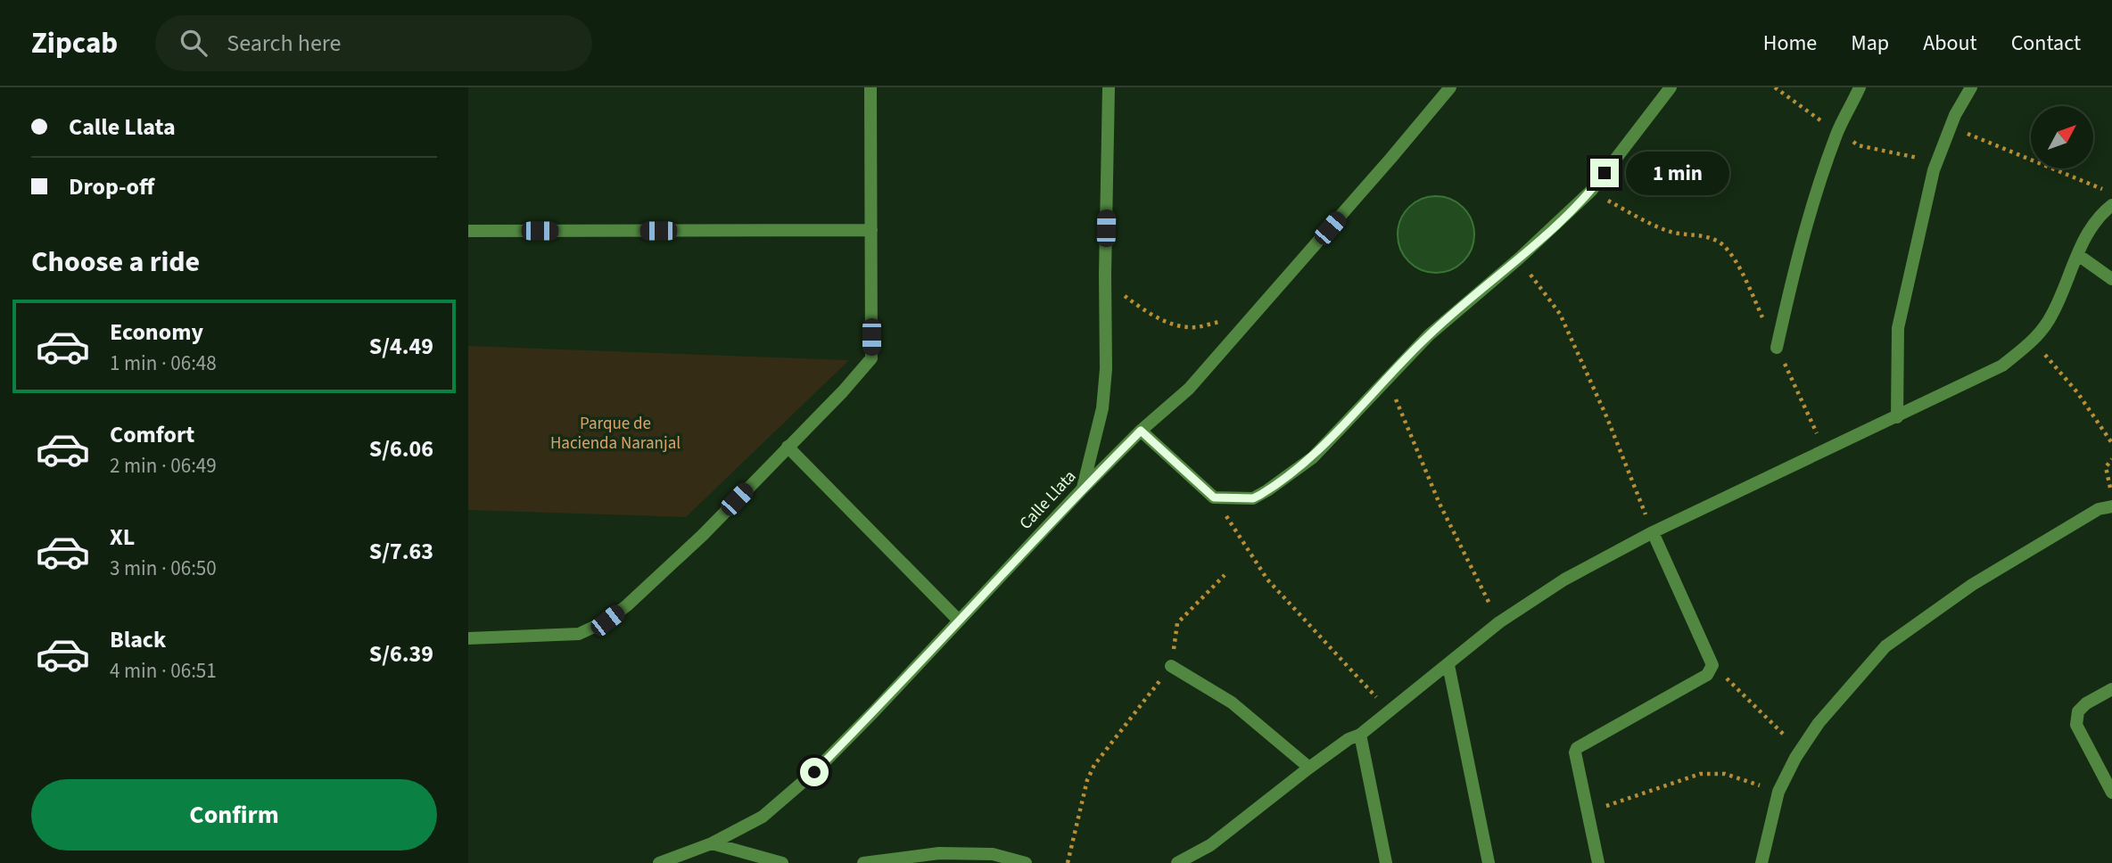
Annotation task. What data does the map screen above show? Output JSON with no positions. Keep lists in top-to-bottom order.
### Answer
{
  "streets": {
    "street": ["Calle Llata"]
  },
  "parks": ["Parque de Hacienda Naranjal"],
  "north": "top right",
  "page": {
    "header": "Zipcab",
    "search": "Search here",
    "nav": [
      "Home",
      "Map",
      "About",
      "Contact"
    ],
    "banner": ["Calle Llata", "Drop-off"],
    "bubble": "1 min",
    "heading": "Choose a ride",
    "list": [
      {
        "name": "Economy",
        "note": "1 min · 06:48",
        "value": "S/4.49"
      },
      {
        "name": "Comfort",
        "note": "2 min · 06:49",
        "value": "S/6.06"
      },
      {
        "name": "XL",
        "note": "3 min · 06:50",
        "value": "S/7.63"
      },
      {
        "name": "Black",
        "note": "4 min · 06:51",
        "value": "S/6.39"
      }
    ],
    "buttons": "Confirm"
  }
}
